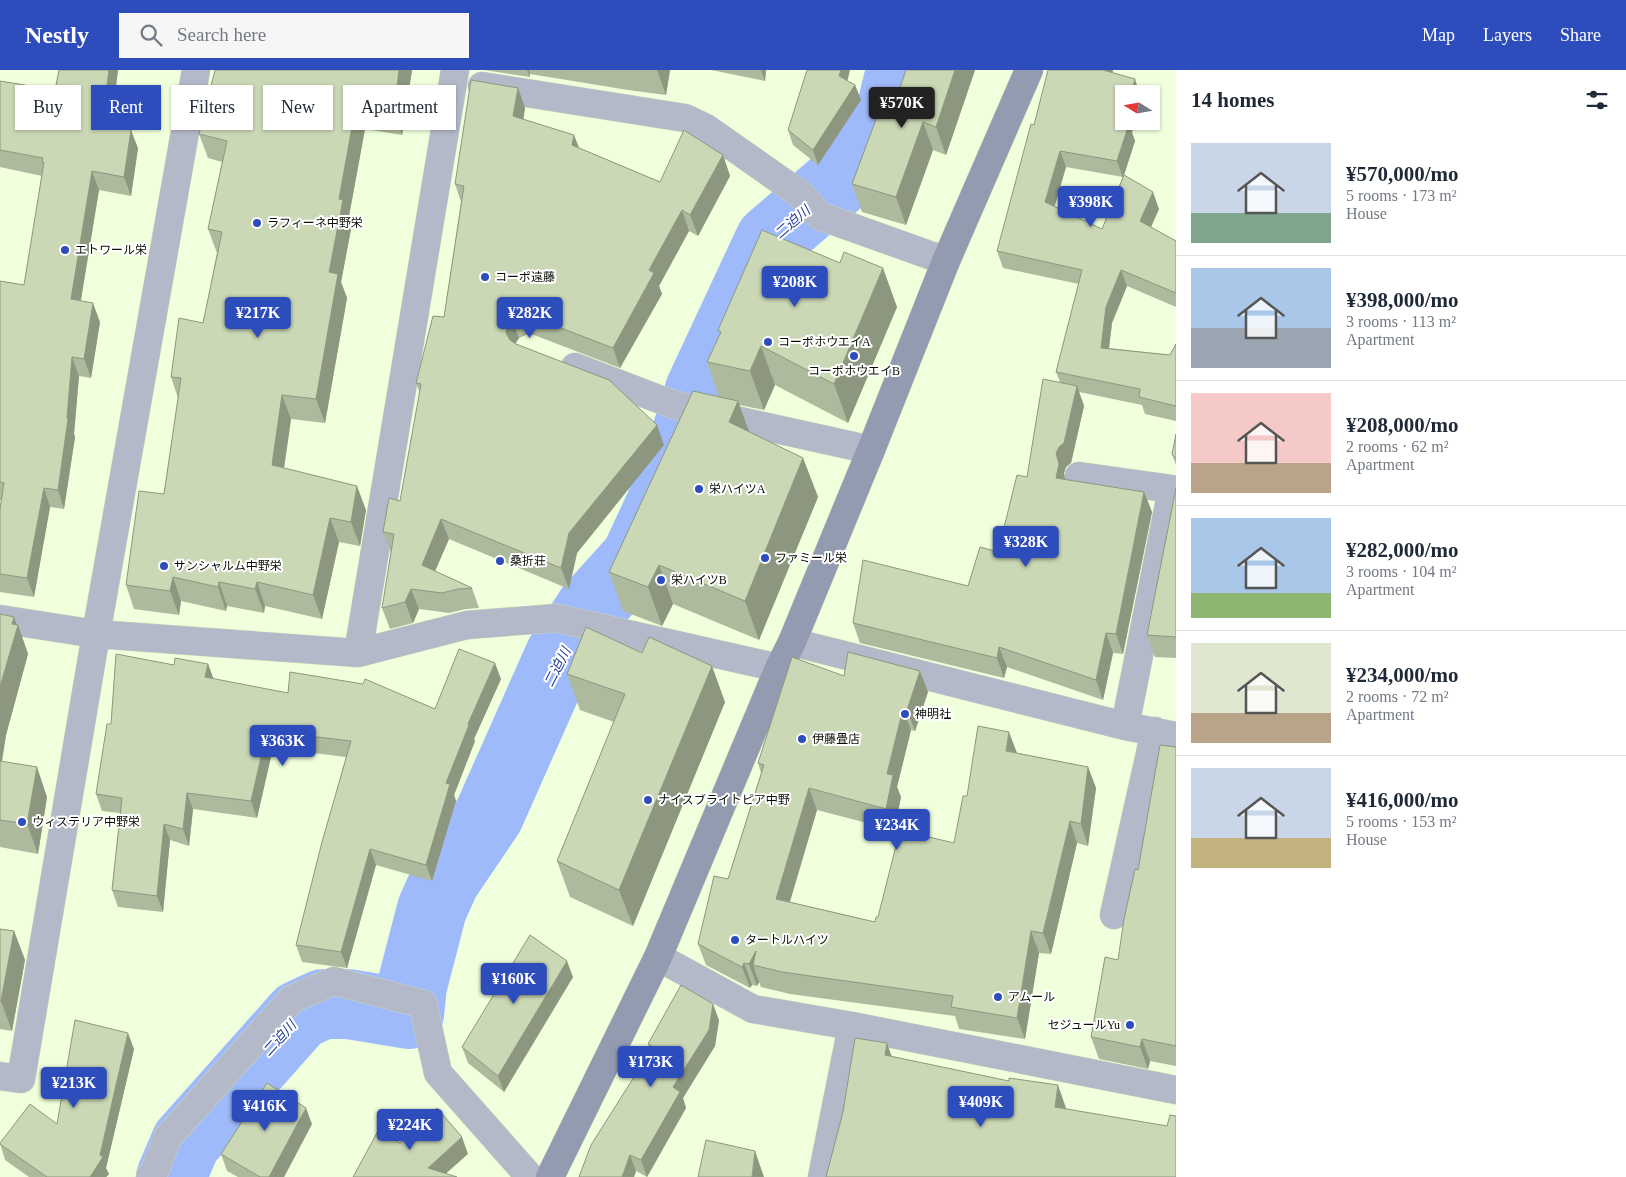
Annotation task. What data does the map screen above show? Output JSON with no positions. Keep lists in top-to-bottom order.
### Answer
{
  "water": ["二迫川"],
  "places": [
    "ラフィーネ中野栄",
    "エトワール栄",
    "コーポ遠藤",
    "コーポホウエイA",
    "コーポホウエイB",
    "栄ハイツA",
    "ファミール栄",
    "桑折荘",
    "サンシャルム中野栄",
    "栄ハイツB",
    "神明社",
    "伊藤畳店",
    "ナイスブライトピア中野",
    "ウィステリア中野栄",
    "タートルハイツ",
    "アムール",
    "セジュールYu"
  ],
  "north": "left",
  "page": {
    "header": "Nestly",
    "search": "Search here",
    "nav": ["Map", "Layers", "Share"],
    "heading": "14 homes",
    "chip": [
      "Buy",
      "Rent",
      "Filters",
      "New",
      "Apartment"
    ],
    "price": [
      "¥570K",
      "¥398K",
      "¥208K",
      "¥217K",
      "¥282K",
      "¥328K",
      "¥363K",
      "¥234K",
      "¥160K",
      "¥173K",
      "¥213K",
      "¥409K",
      "¥416K",
      "¥224K"
    ],
    "list": [
      {
        "name": "¥570,000/mo",
        "note": "5 rooms · 173 m² · House"
      },
      {
        "name": "¥398,000/mo",
        "note": "3 rooms · 113 m² · Apartment"
      },
      {
        "name": "¥208,000/mo",
        "note": "2 rooms · 62 m² · Apartment"
      },
      {
        "name": "¥282,000/mo",
        "note": "3 rooms · 104 m² · Apartment"
      },
      {
        "name": "¥234,000/mo",
        "note": "2 rooms · 72 m² · Apartment"
      },
      {
        "name": "¥416,000/mo",
        "note": "5 rooms · 153 m² · House"
      }
    ]
  }
}
